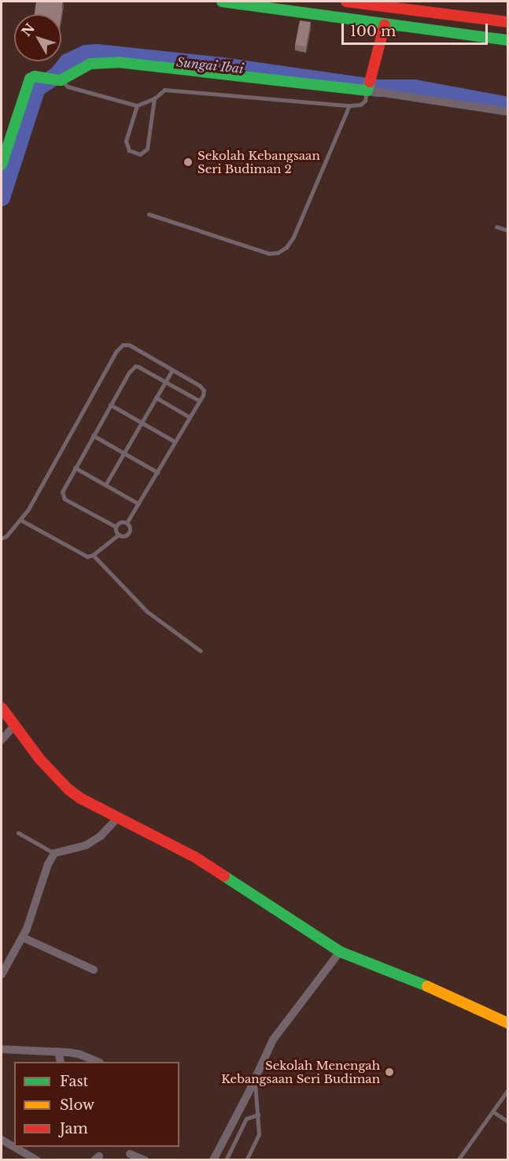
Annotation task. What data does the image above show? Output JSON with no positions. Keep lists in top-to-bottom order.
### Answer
{
  "water": ["Sungai Ibai"],
  "places": ["Sekolah Kebangsaan Seri Budiman 2", "Sekolah Menengah Kebangsaan Seri Budiman"],
  "legend": ["Fast", "Slow", "Jam"],
  "scale_bar": "100 m",
  "north": "top left"
}
